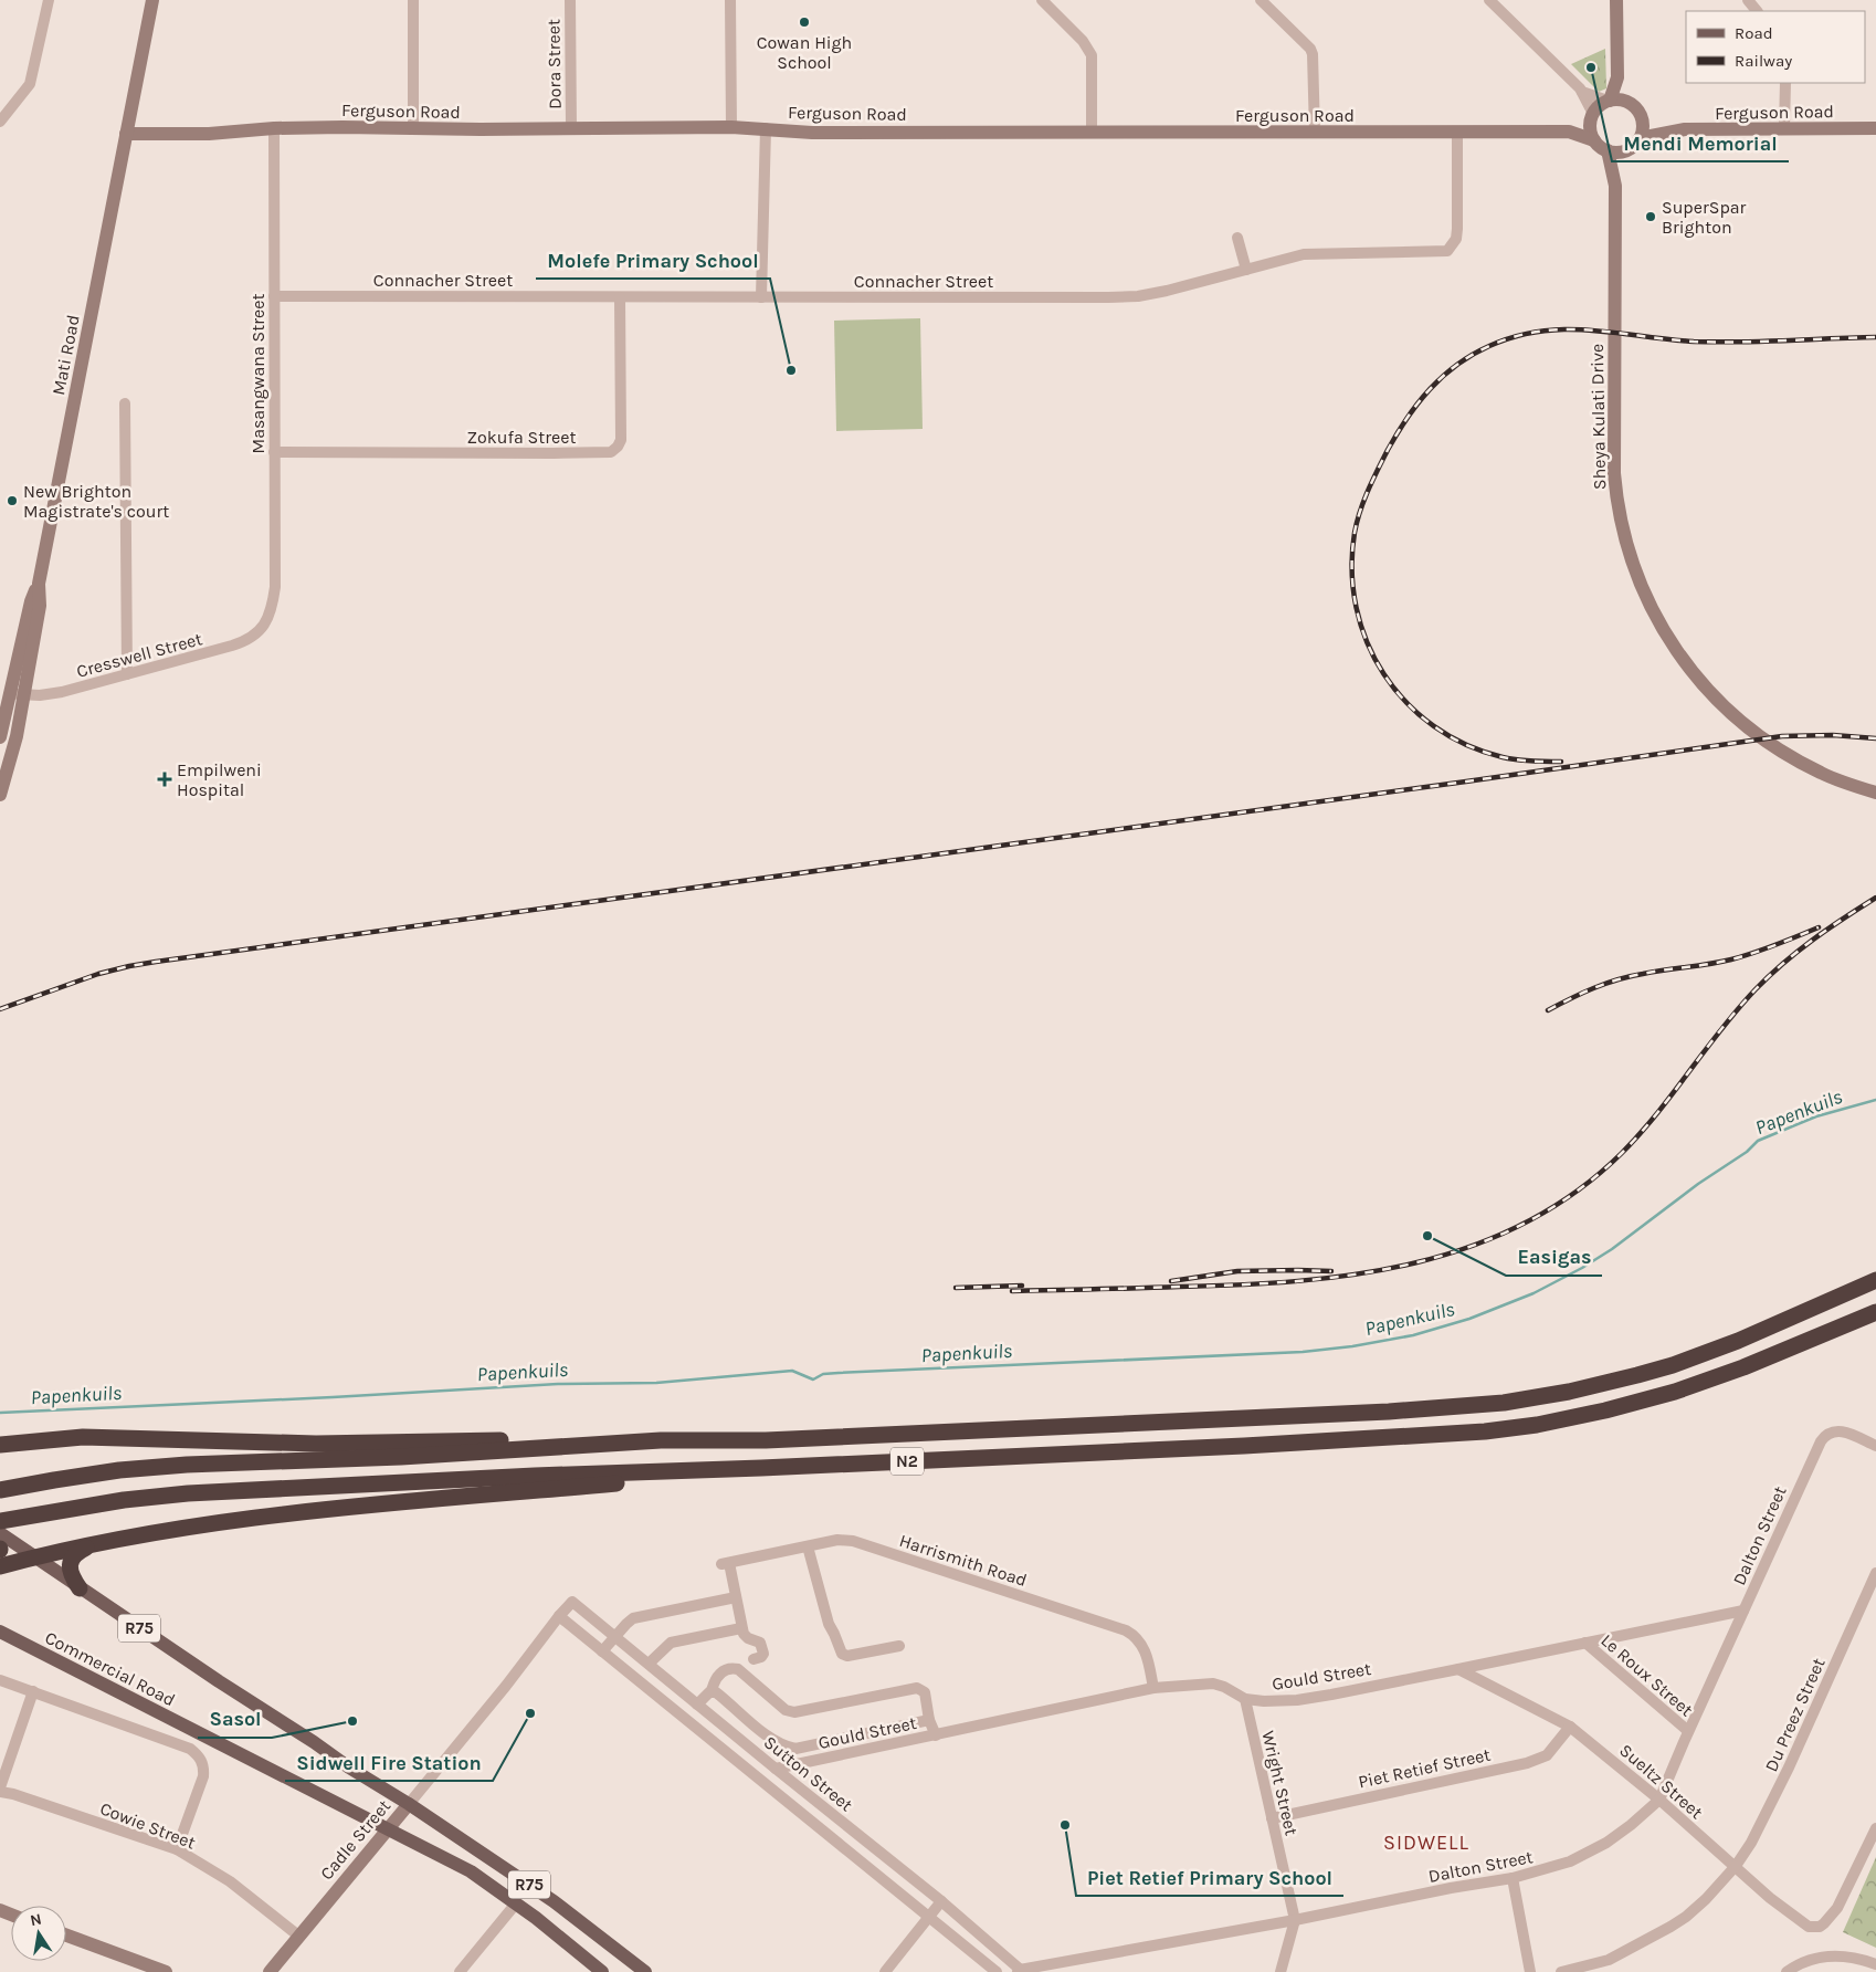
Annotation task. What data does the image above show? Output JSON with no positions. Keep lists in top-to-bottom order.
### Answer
{
  "streets": {
    "highway": ["N2"],
    "main road": ["R75", "Commercial Road"],
    "street": [
      "Dora Street",
      "Ferguson Road",
      "Connacher Street",
      "Mati Road",
      "Masangwana Street",
      "Sheya Kulati Drive",
      "Zokufa Street",
      "Cresswell Street",
      "Dalton Street",
      "Harrismith Road",
      "Le Roux Street",
      "Gould Street",
      "Du Preez Street",
      "Piet Retief Street",
      "Sutton Street",
      "Sueltz Street",
      "Wright Street",
      "Cowie Street",
      "Cadle Street"
    ]
  },
  "crossings": [
    ["Dora Street", "Ferguson Road"],
    ["Ferguson Road", "Connacher Street"],
    ["Ferguson Road", "Mati Road"],
    ["Ferguson Road", "Masangwana Street"],
    ["Ferguson Road", "Sheya Kulati Drive"],
    ["Connacher Street", "Masangwana Street"],
    ["Connacher Street", "Zokufa Street"],
    ["Mati Road", "Cresswell Street"],
    ["Masangwana Street", "Zokufa Street"],
    ["Masangwana Street", "Cresswell Street"],
    ["Dalton Street", "Le Roux Street"],
    ["Dalton Street", "Gould Street"],
    ["Dalton Street", "Sutton Street"],
    ["Dalton Street", "Sueltz Street"],
    ["Dalton Street", "Wright Street"],
    ["Harrismith Road", "Gould Street"],
    ["R75", "Cadle Street"],
    ["Commercial Road", "Cadle Street"],
    ["Le Roux Street", "Gould Street"],
    ["Gould Street", "Sutton Street"],
    ["Gould Street", "Sueltz Street"],
    ["Gould Street", "Wright Street"],
    ["Du Preez Street", "Sueltz Street"],
    ["Piet Retief Street", "Sueltz Street"],
    ["Piet Retief Street", "Wright Street"],
    ["Sutton Street", "Cadle Street"],
    ["Cowie Street", "Cadle Street"]
  ],
  "districts": ["SIDWELL"],
  "water": ["Papenkuils"],
  "places": {
    "other": [
      "Cowan High School",
      "Mendi Memorial",
      "SuperSpar Brighton",
      "Molefe Primary School",
      "New Brighton Magistrate's court",
      "Easigas",
      "Sidwell Fire Station",
      "Sasol",
      "Piet Retief Primary School"
    ],
    "health": ["Empilweni Hospital"]
  },
  "legend": ["Road", "Railway"],
  "north": "top"
}
